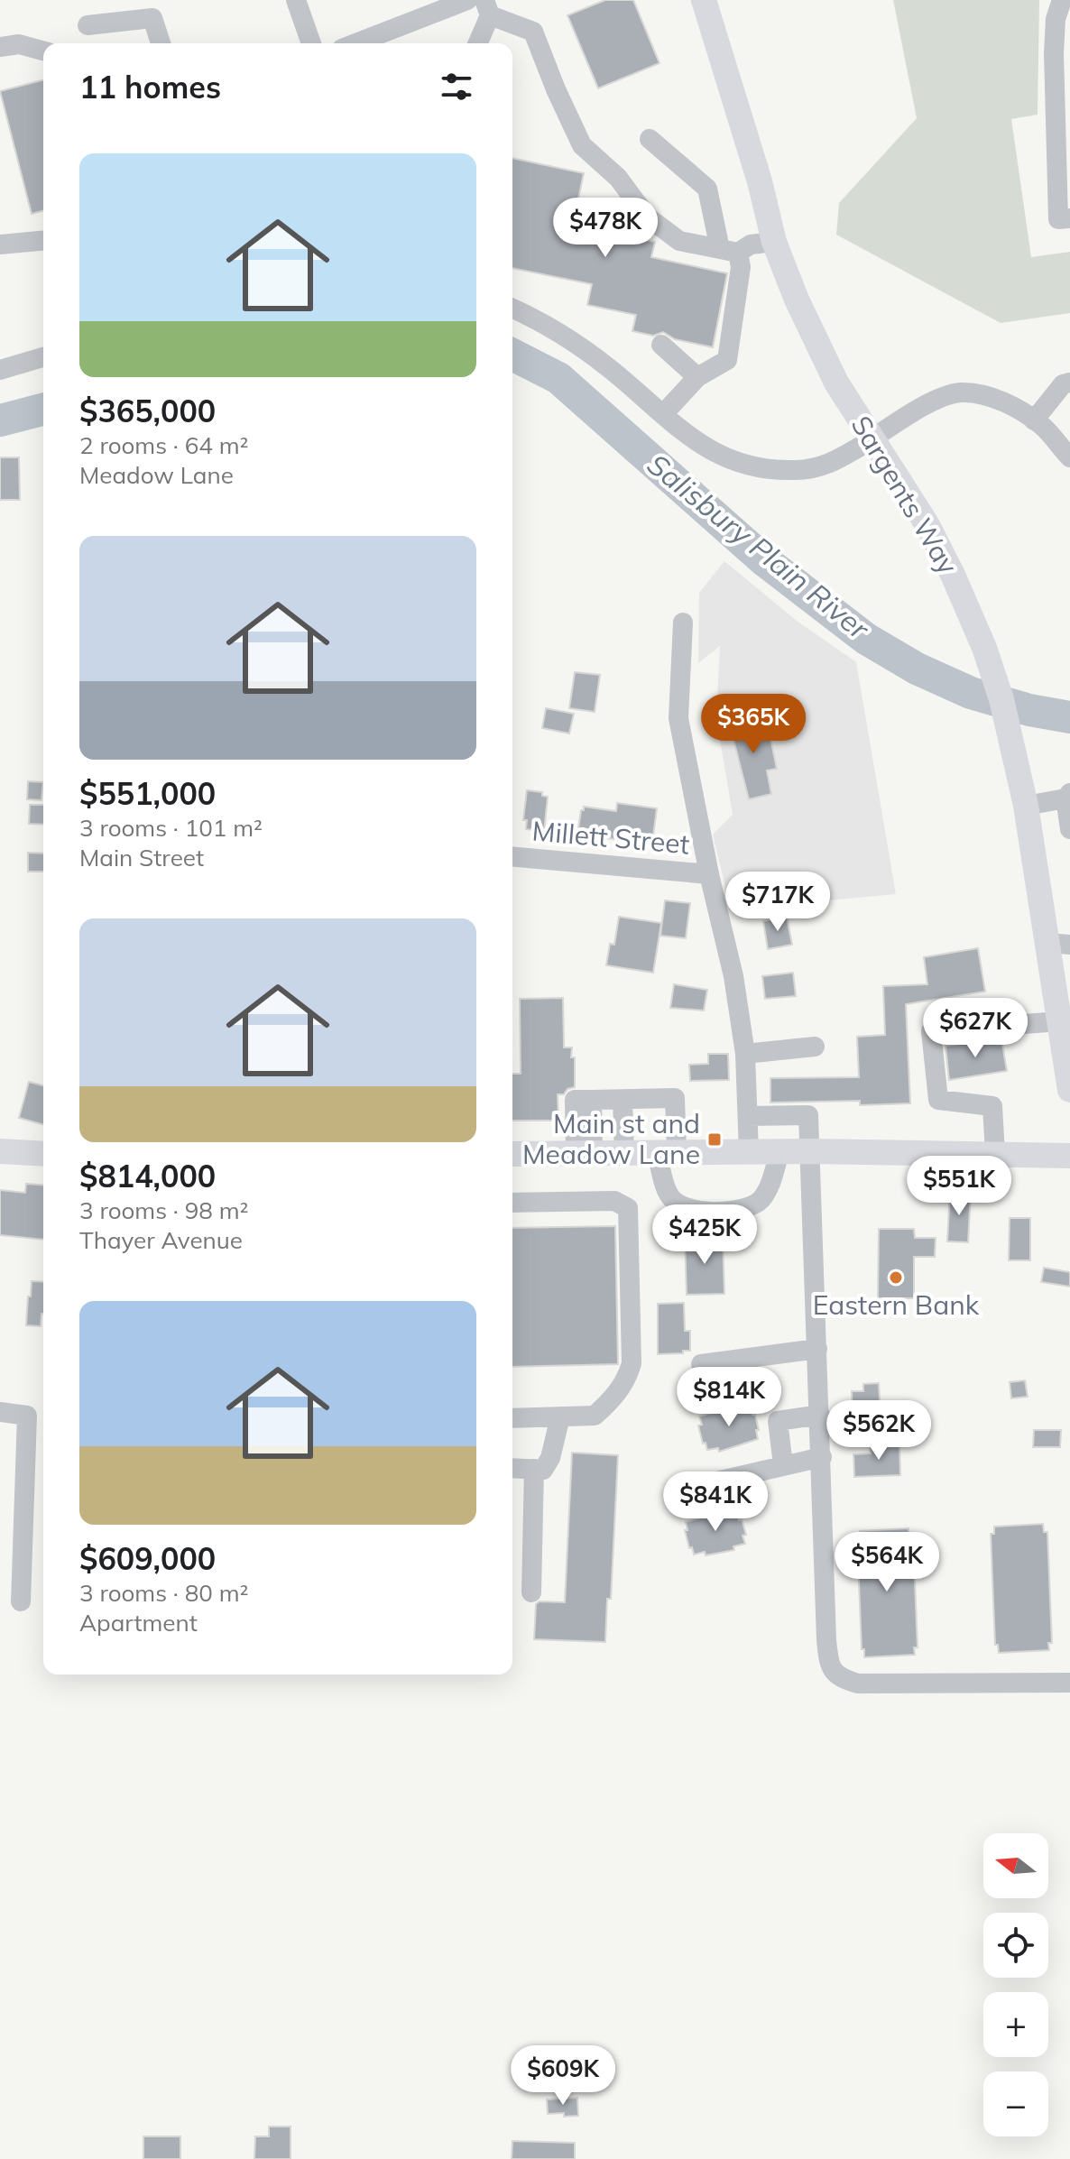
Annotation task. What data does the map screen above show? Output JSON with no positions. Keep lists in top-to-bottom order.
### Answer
{
  "streets": {
    "main road": ["Sargents Way"],
    "street": ["Millett Street"]
  },
  "water": ["Salisbury Plain River"],
  "places": {
    "transit": ["Main st and Meadow Lane"],
    "other": ["Eastern Bank"]
  },
  "north": "left",
  "page": {
    "heading": "11 homes",
    "list": [
      {
        "name": "$365,000",
        "note": "2 rooms · 64 m² · Meadow Lane"
      },
      {
        "name": "$551,000",
        "note": "3 rooms · 101 m² · Main Street"
      },
      {
        "name": "$814,000",
        "note": "3 rooms · 98 m² · Thayer Avenue"
      },
      {
        "name": "$609,000",
        "note": "3 rooms · 80 m² · Apartment"
      }
    ],
    "price": [
      "$478K",
      "$365K",
      "$717K",
      "$627K",
      "$551K",
      "$425K",
      "$814K",
      "$562K",
      "$841K",
      "$564K",
      "$609K"
    ],
    "map_buttons": ["+", "−"]
  }
}
